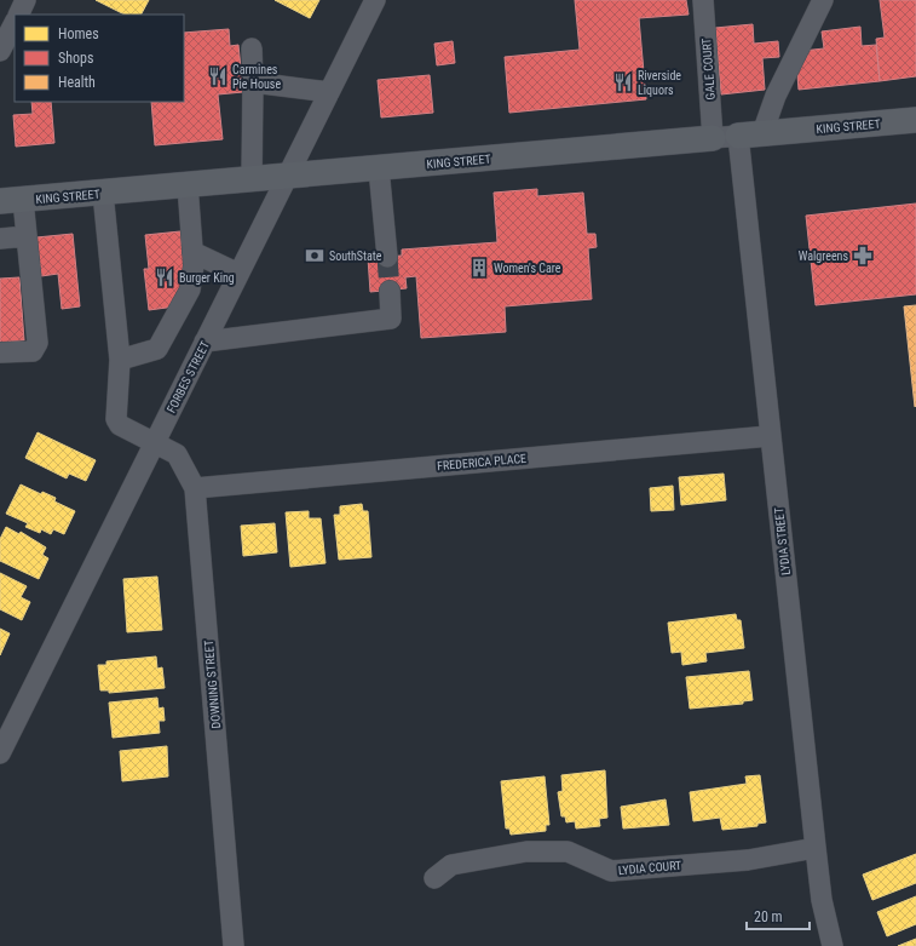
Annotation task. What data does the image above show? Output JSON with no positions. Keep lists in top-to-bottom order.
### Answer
{
  "streets": {
    "main road": ["KING STREET"],
    "street": [
      "GALE COURT",
      "FORBES STREET",
      "FREDERICA PLACE",
      "LYDIA STREET",
      "DOWNING STREET",
      "LYDIA COURT"
    ]
  },
  "crossings": [
    ["GALE COURT", "KING STREET"],
    ["KING STREET", "FORBES STREET"],
    ["KING STREET", "LYDIA STREET"],
    ["FORBES STREET", "DOWNING STREET"],
    ["FREDERICA PLACE", "LYDIA STREET"],
    ["FREDERICA PLACE", "DOWNING STREET"],
    ["LYDIA STREET", "LYDIA COURT"]
  ],
  "places": {
    "restaurant": ["Carmines Pie House", "Riverside Liquors", "Burger King"],
    "bank": ["SouthState"],
    "pharmacy": ["Walgreens"],
    "building": ["Women's Care"]
  },
  "legend": ["Homes", "Shops", "Health"],
  "scale_bar": "20 m"
}
